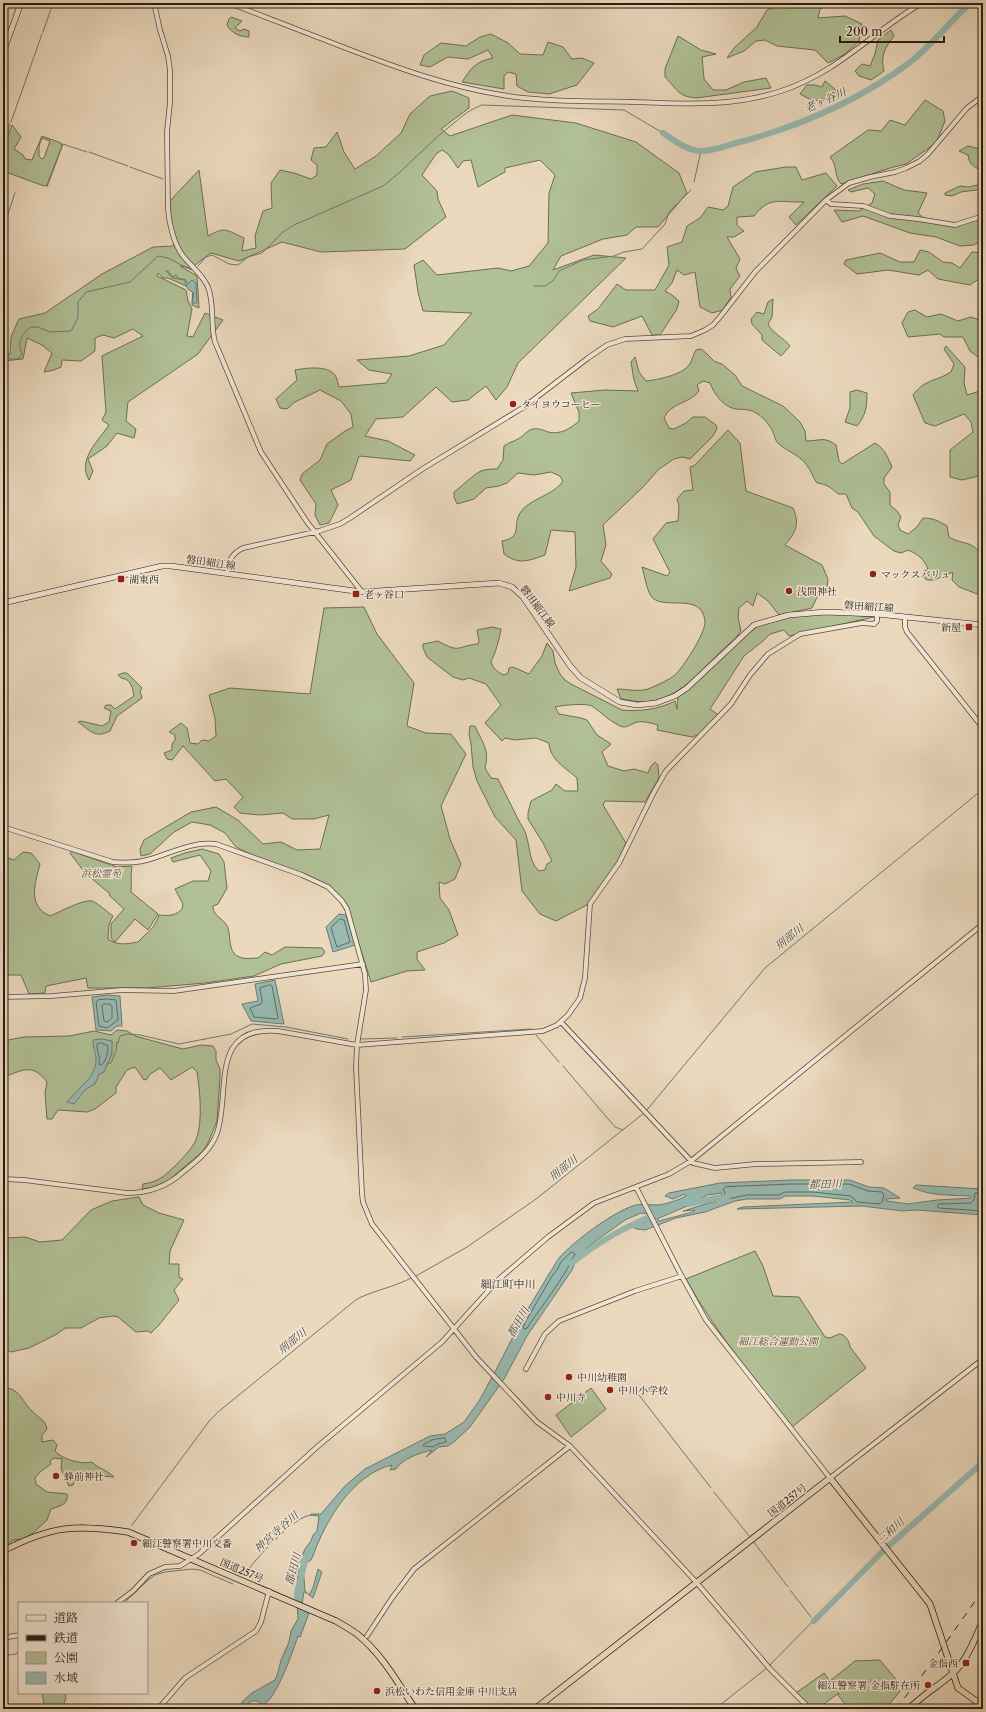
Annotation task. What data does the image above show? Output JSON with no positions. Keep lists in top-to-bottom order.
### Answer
{
  "streets": {
    "highway": ["国道257号"],
    "main road": ["磐田細江線"]
  },
  "districts": ["細江町中川"],
  "water": [
    "老ヶ谷川",
    "刑部川",
    "都田川",
    "三和川",
    "神宮寺谷川"
  ],
  "parks": ["浜松霊苑", "細江総合運動公園"],
  "places": {
    "other": [
      "タイヨウコーヒー",
      "マックスバリュ",
      "浅間神社",
      "中川幼稚園",
      "中川小学校",
      "中川寺",
      "蜂前神社",
      "細江警察署中川交番",
      "細江警察署 金指駐在所",
      "浜松いわた信用金庫 中川支店"
    ],
    "transit": [
      "湖東西",
      "老ヶ谷口",
      "新屋",
      "金指西"
    ]
  },
  "legend": [
    "道路",
    "鉄道",
    "公園",
    "水域"
  ],
  "scale_bar": "200 m"
}
